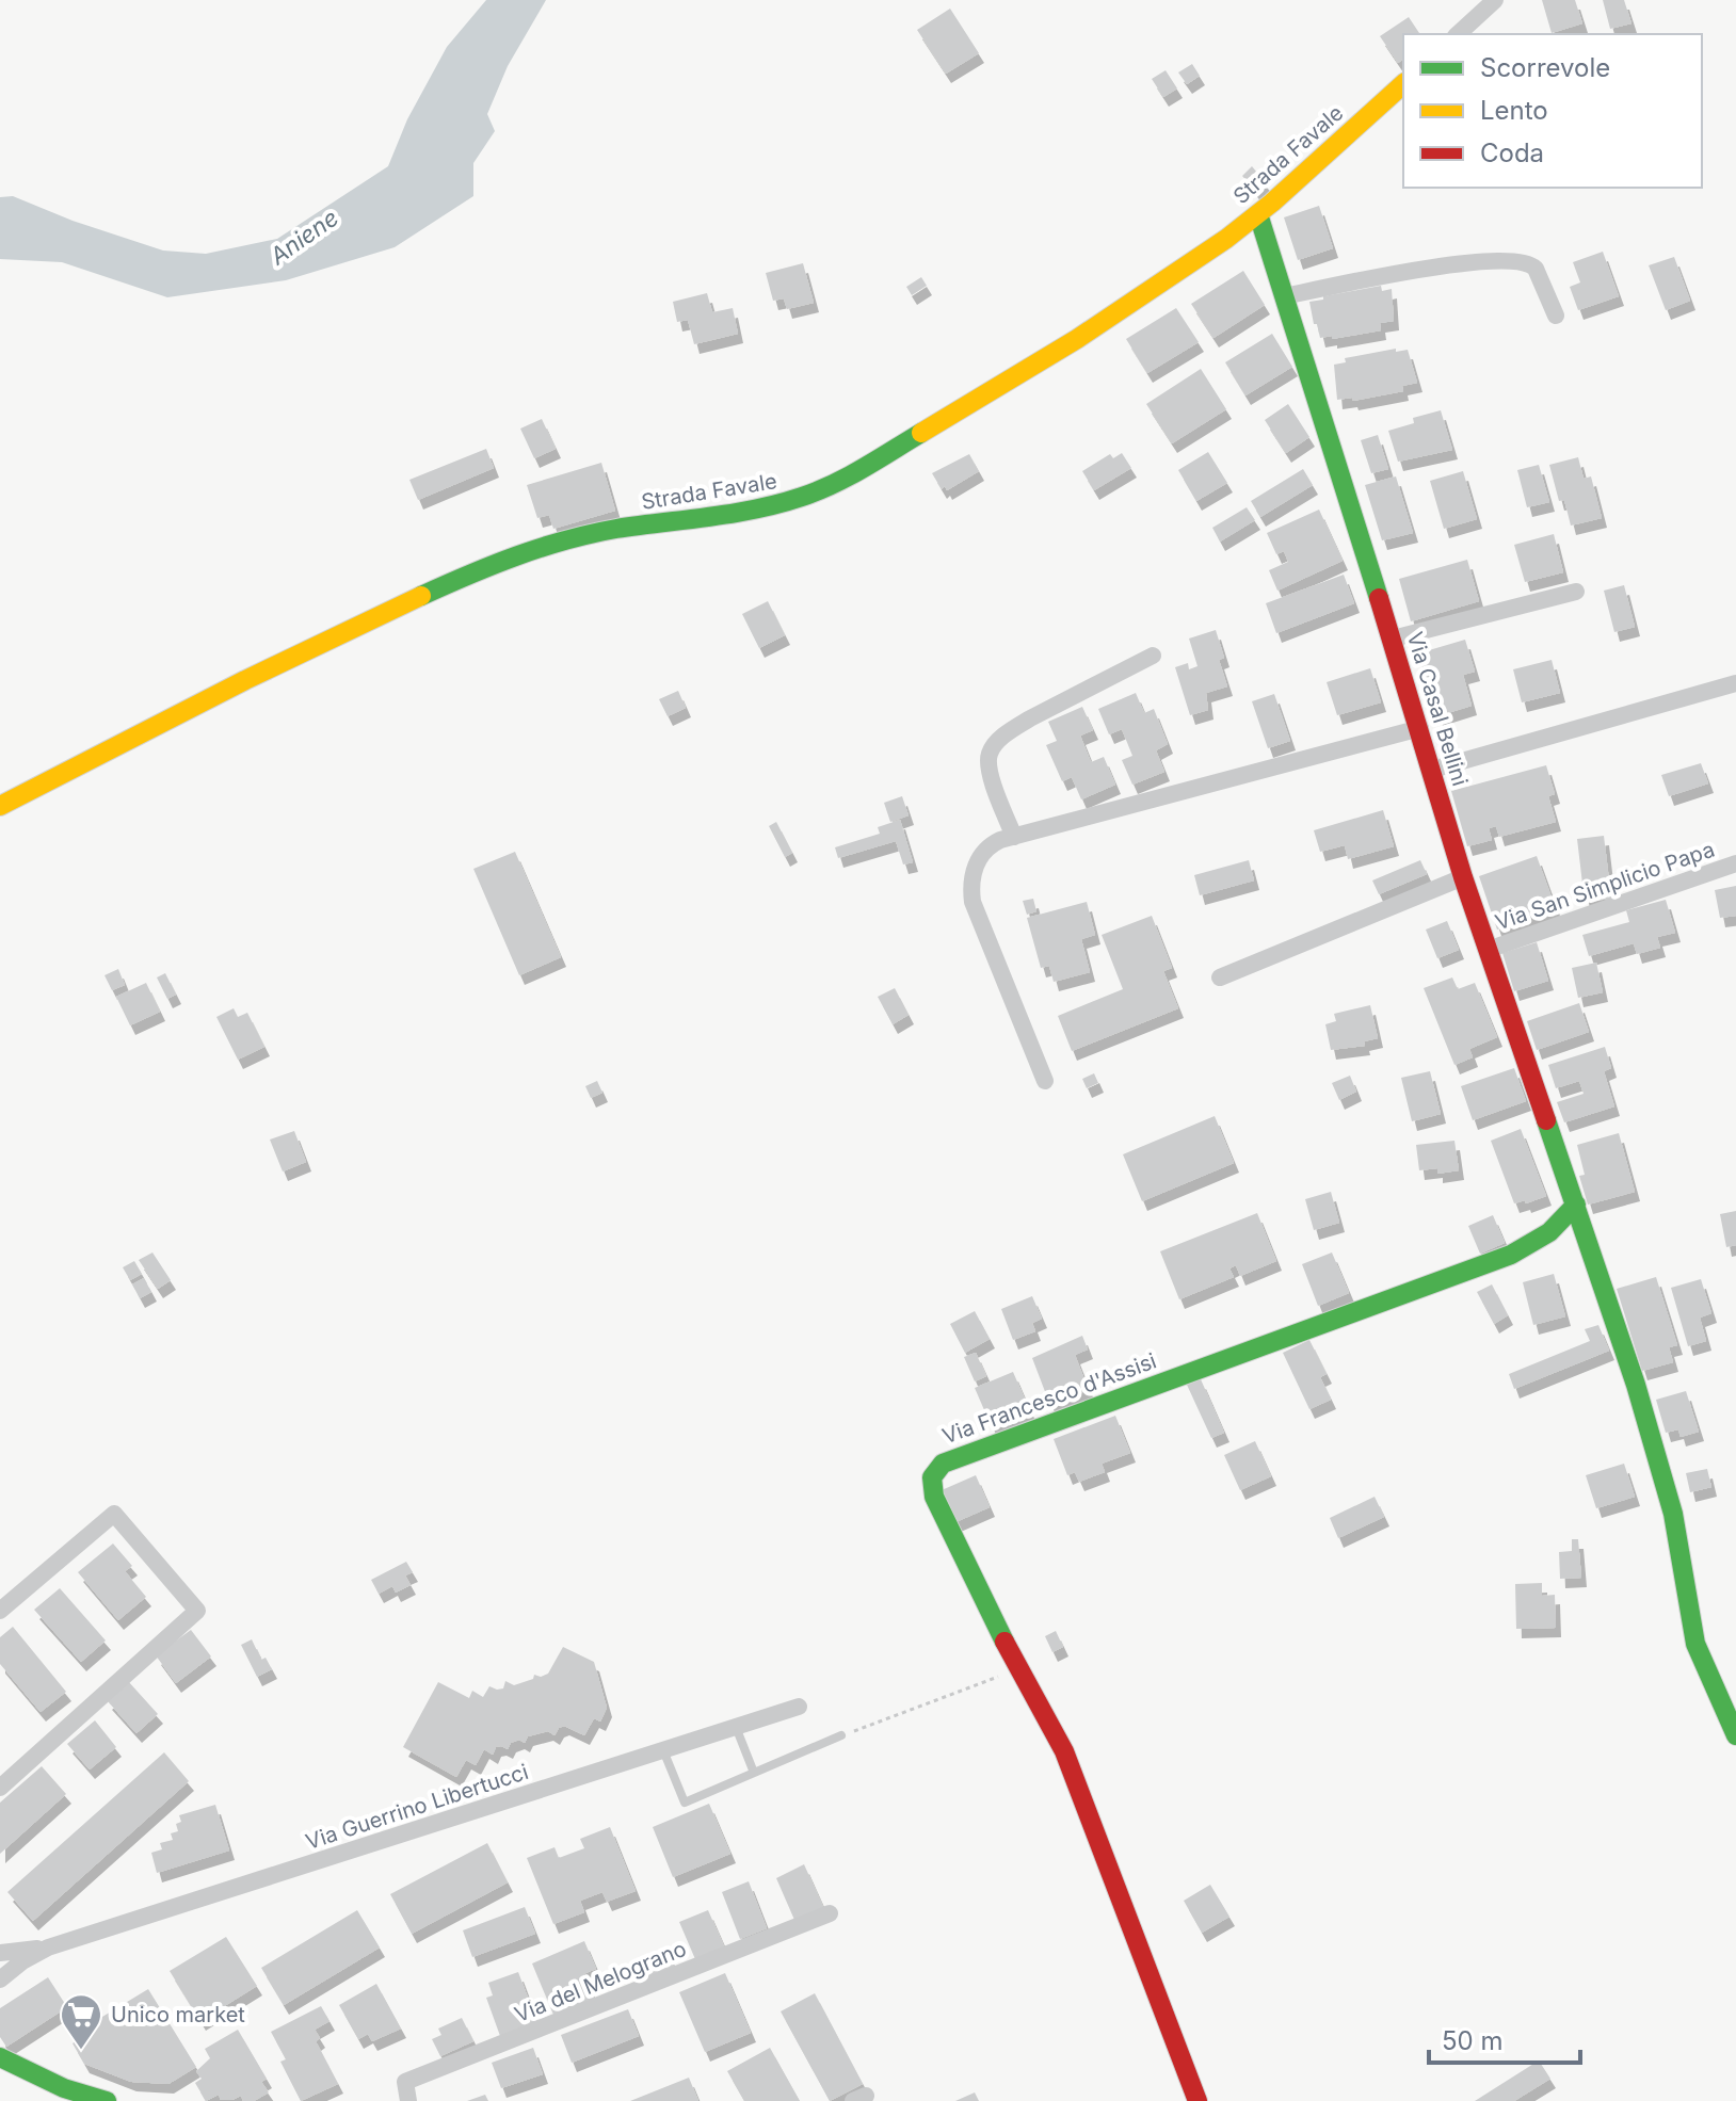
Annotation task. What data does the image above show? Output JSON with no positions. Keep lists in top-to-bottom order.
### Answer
{
  "streets": {
    "street": [
      "Strada Favale",
      "Via Casal Bellini",
      "Via San Simplicio Papa",
      "Via Francesco d'Assisi",
      "Via Guerrino Libertucci",
      "Via del Melograno"
    ]
  },
  "crossings": [
    ["Strada Favale", "Via Casal Bellini"],
    ["Via Casal Bellini", "Via San Simplicio Papa"],
    ["Via Casal Bellini", "Via Francesco d'Assisi"]
  ],
  "water": ["Aniene"],
  "places": {
    "supermarket": ["Unico market"]
  },
  "legend": ["Scorrevole", "Lento", "Coda"],
  "scale_bar": "50 m"
}
